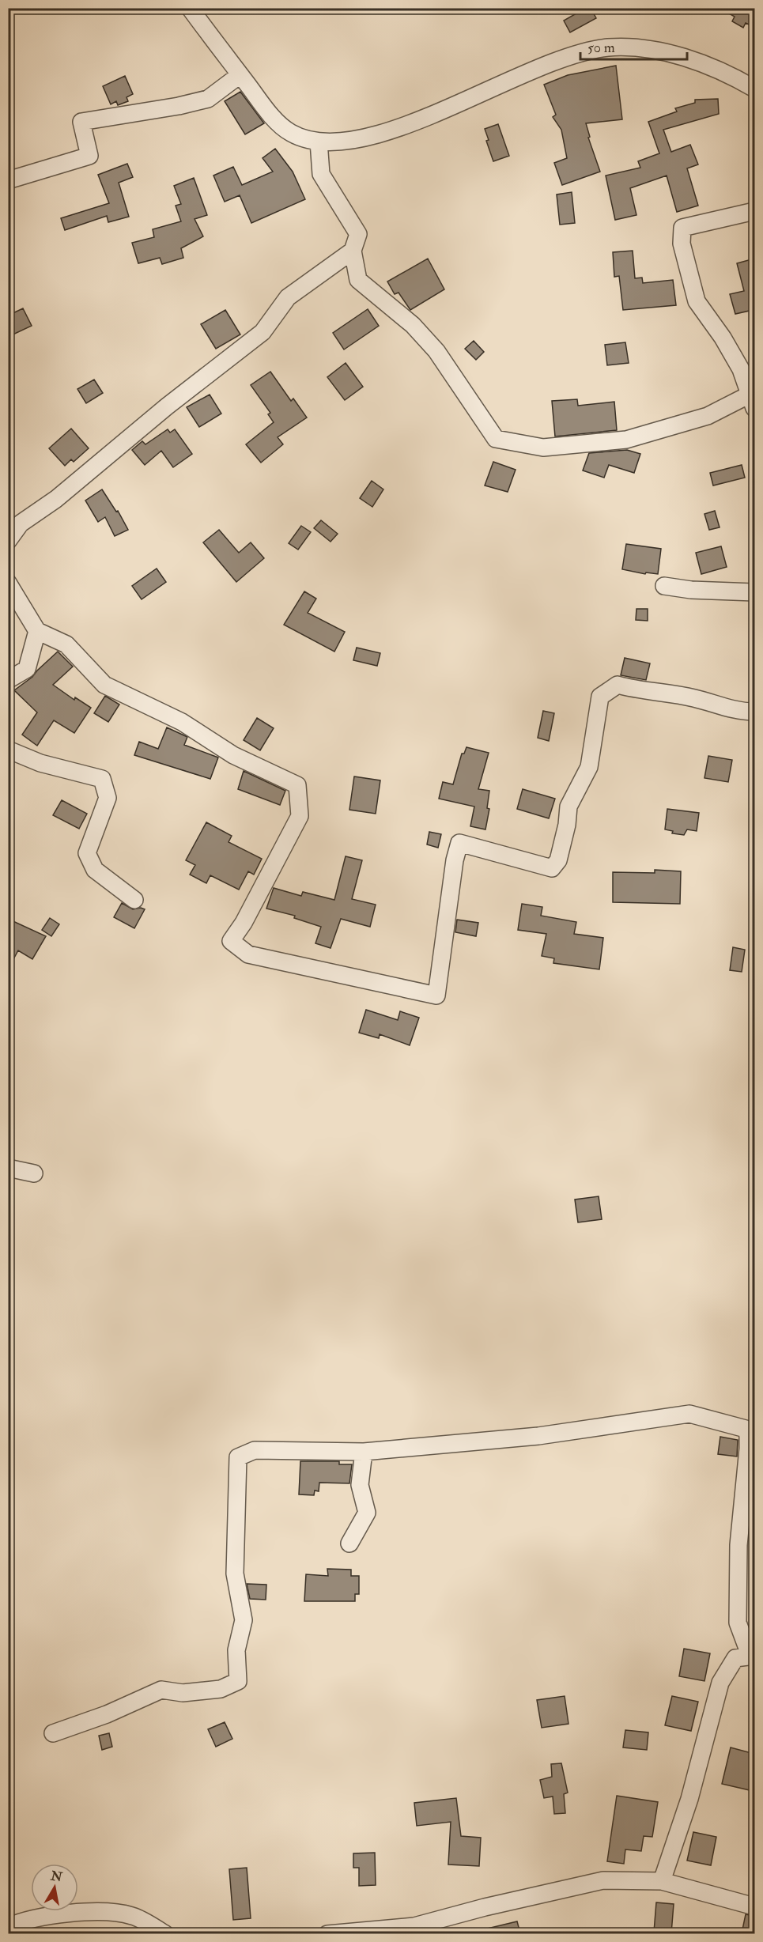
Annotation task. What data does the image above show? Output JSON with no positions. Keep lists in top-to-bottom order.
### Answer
{
  "scale_bar": "50 m",
  "north": "top"
}
